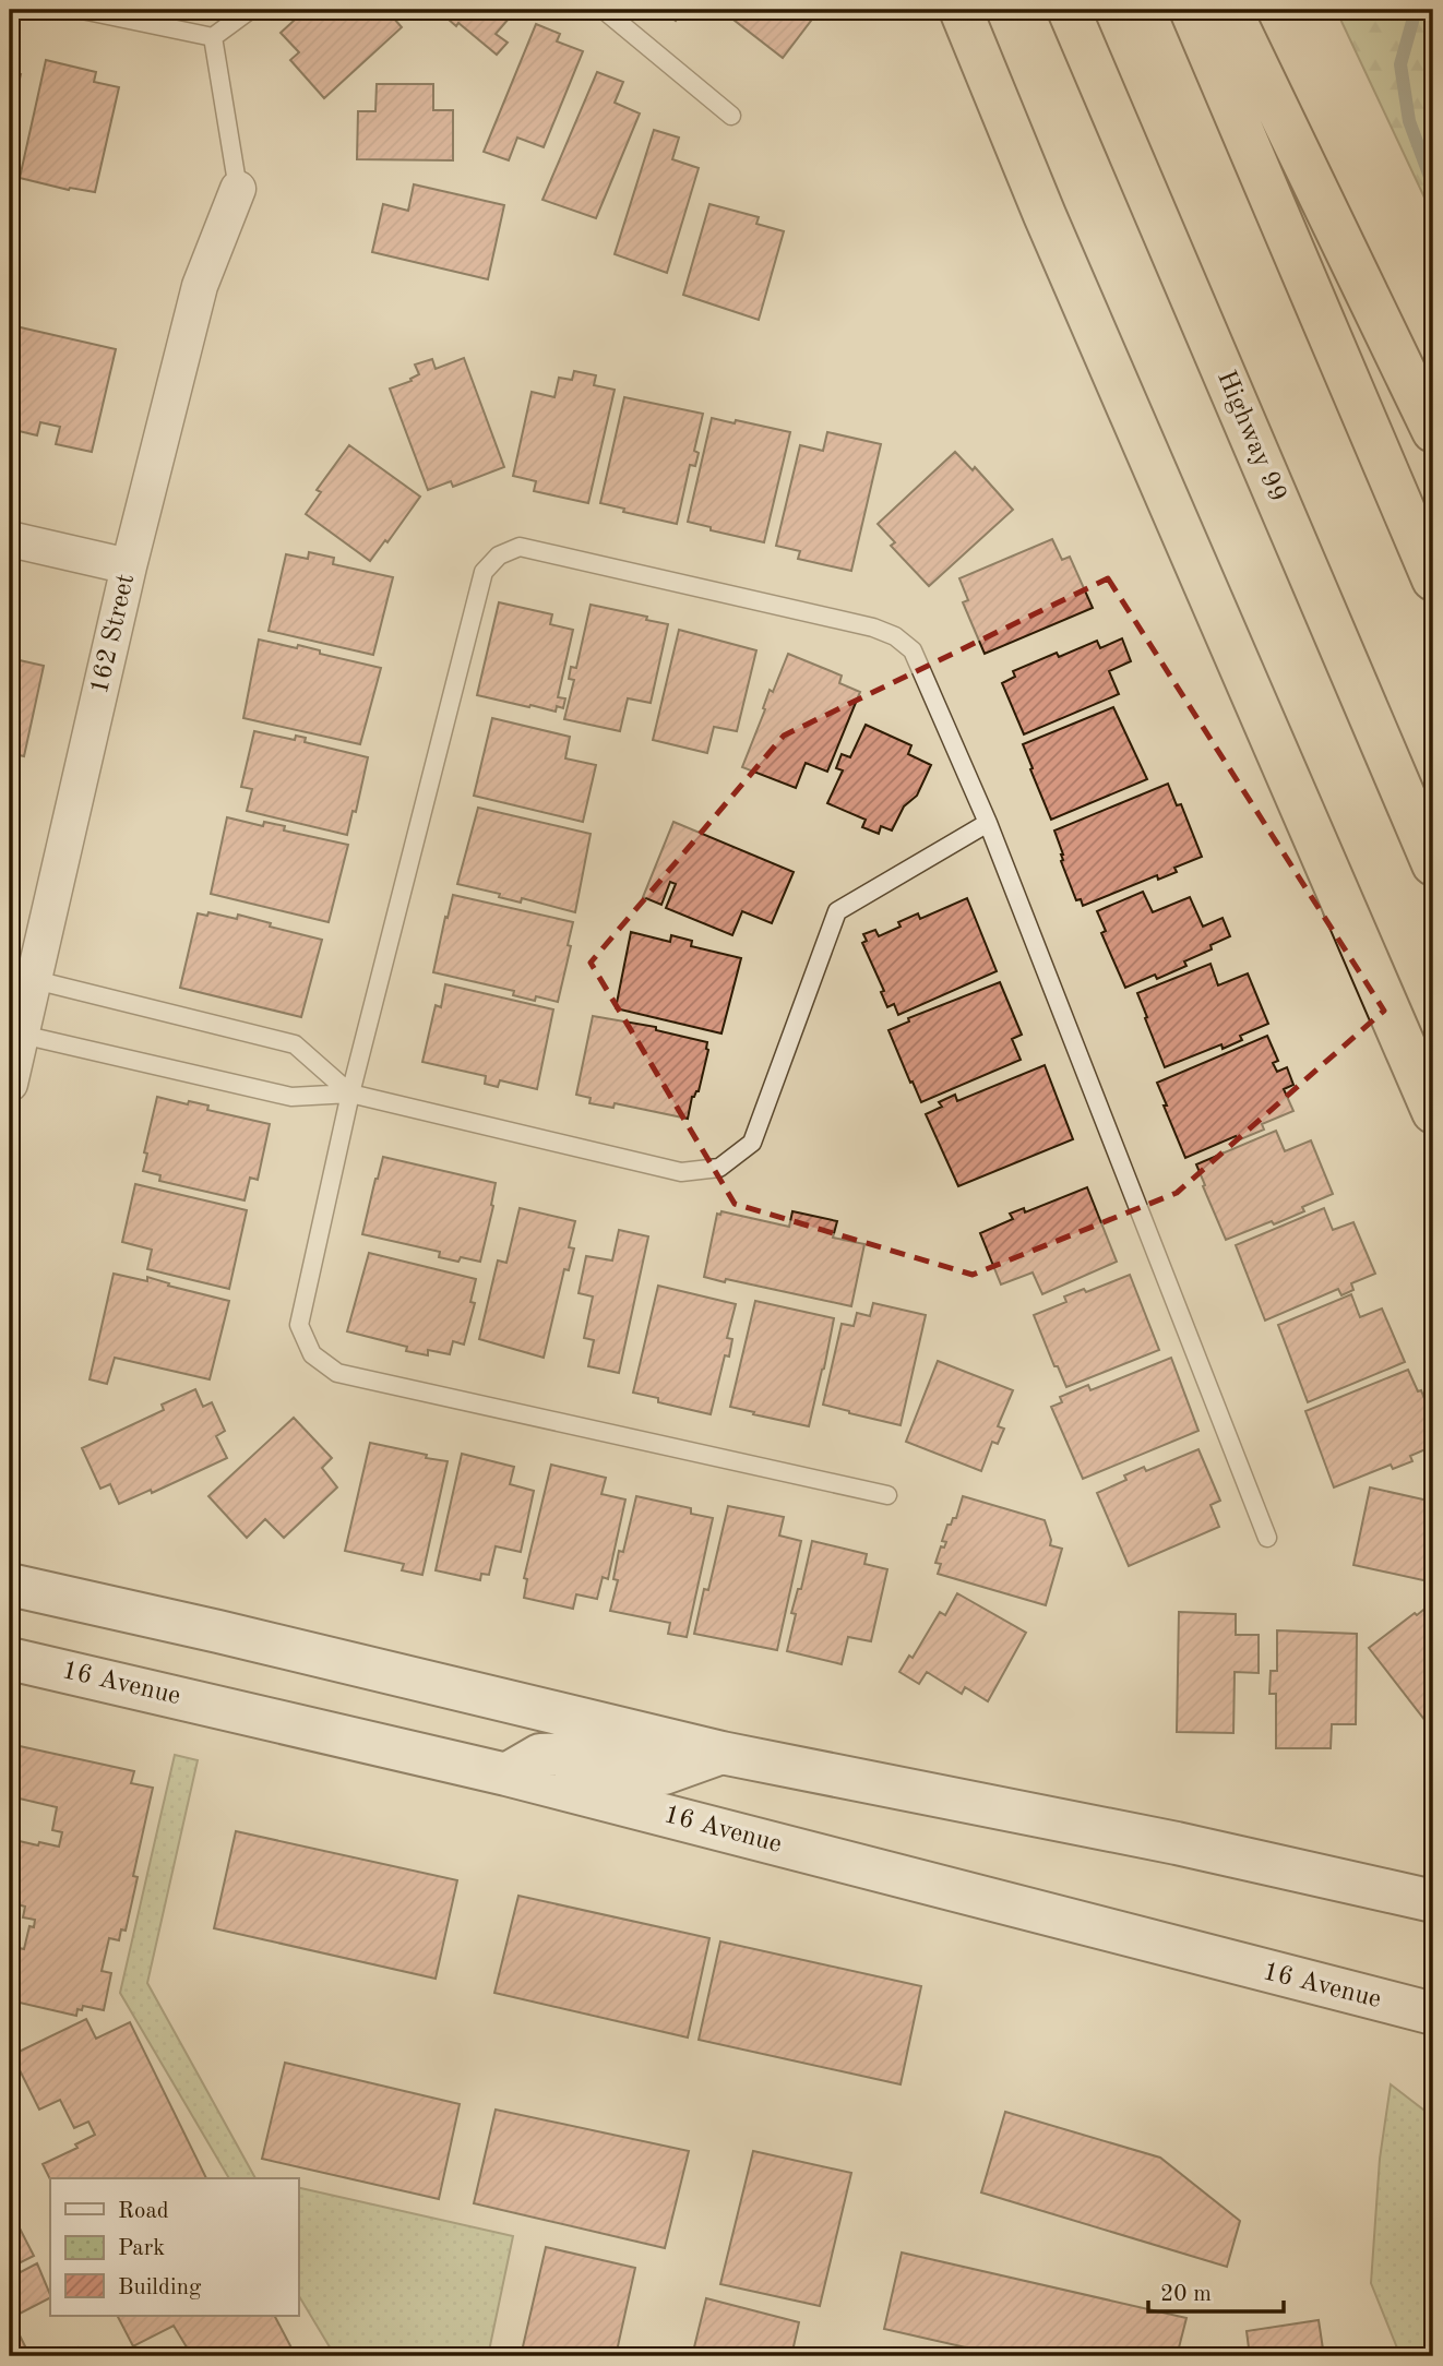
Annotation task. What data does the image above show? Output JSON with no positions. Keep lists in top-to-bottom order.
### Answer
{
  "streets": {
    "highway": ["Highway 99"],
    "main road": ["16 Avenue"],
    "street": ["162 Street"]
  },
  "legend": ["Road", "Park", "Building"],
  "scale_bar": "20 m"
}
